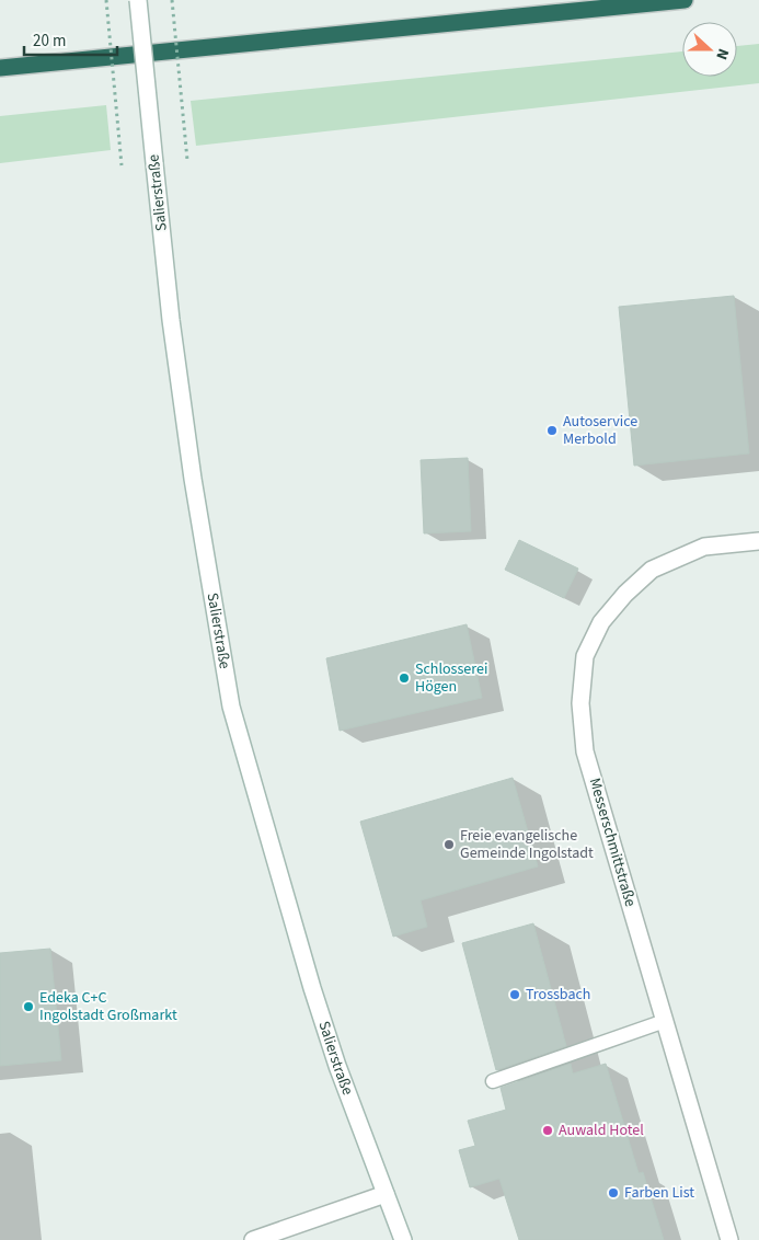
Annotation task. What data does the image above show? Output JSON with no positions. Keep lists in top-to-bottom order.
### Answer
{
  "streets": {
    "main road": ["Salierstraße", "Messerschmittstraße"]
  },
  "places": [
    "Autoservice Merbold",
    "Schlosserei Högen",
    "Freie evangelische Gemeinde Ingolstadt",
    "Trossbach",
    "Edeka C+C Ingolstadt Großmarkt",
    "Auwald Hotel",
    "Farben List"
  ],
  "scale_bar": "20 m",
  "north": "right"
}
